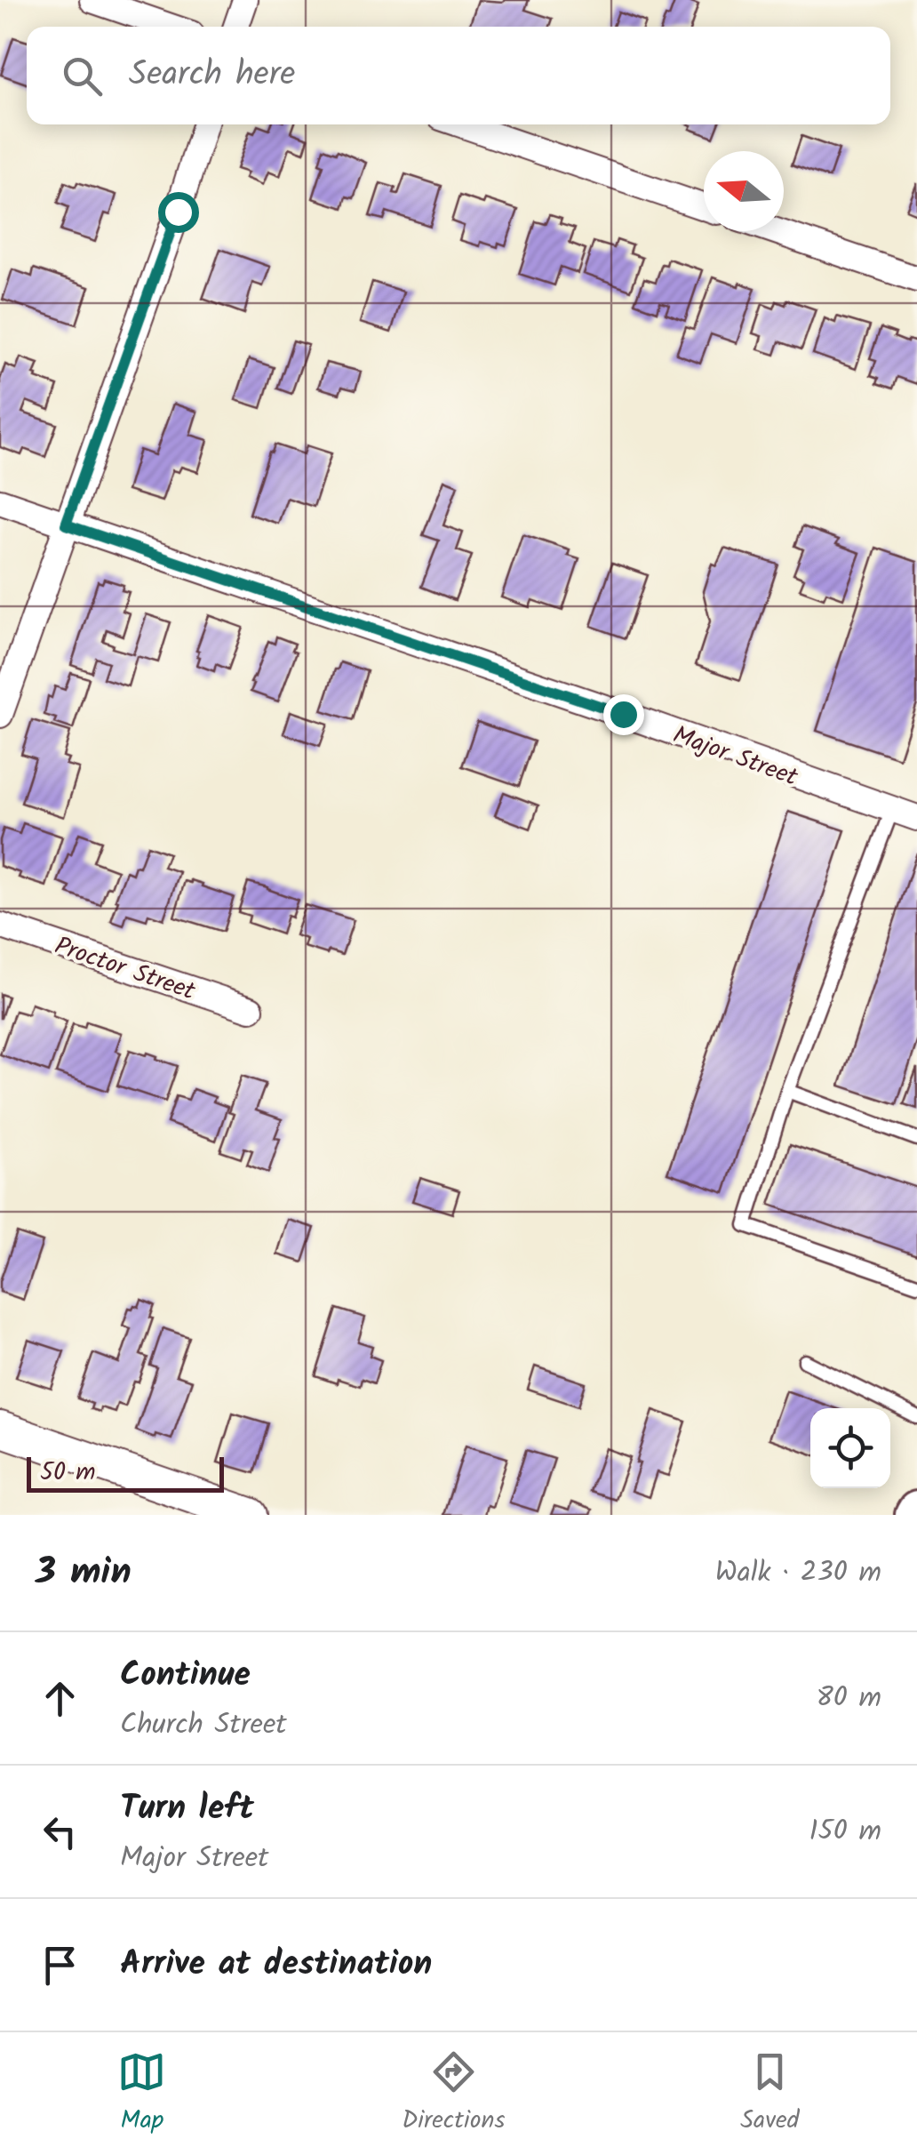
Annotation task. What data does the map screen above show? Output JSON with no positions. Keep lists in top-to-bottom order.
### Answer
{
  "streets": {
    "street": ["Major Street", "Proctor Street"]
  },
  "scale_bar": "50 m",
  "north": "left",
  "page": {
    "search": "Search here",
    "scale": "50 m",
    "heading": ["3 min", "Walk · 230 m"],
    "list": [
      ["Continue", "Church Street", "80 m"],
      ["Turn left", "Major Street", "150 m"],
      "Arrive at destination"
    ],
    "nav": ["Map", "Directions", "Saved"]
  }
}
